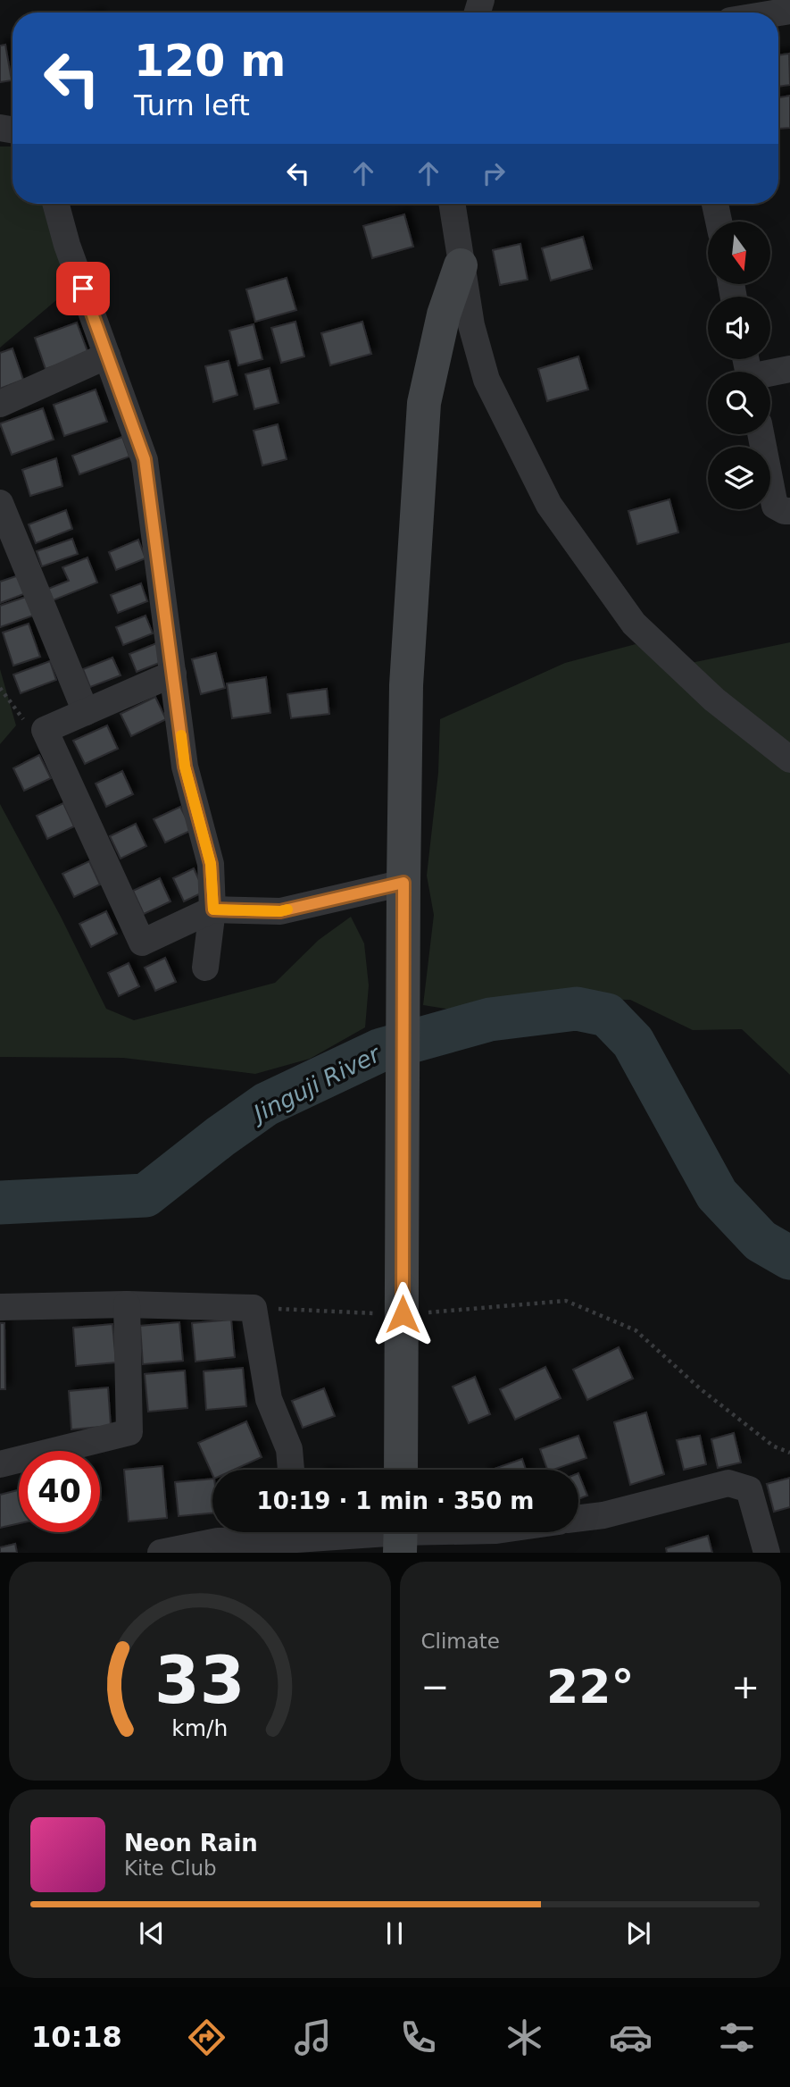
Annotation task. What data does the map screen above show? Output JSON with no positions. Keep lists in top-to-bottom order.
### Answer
{
  "water": ["Jinguji River"],
  "north": "bottom",
  "page": {
    "turn": ["120 m", "Turn left"],
    "limit": "40",
    "trip": "10:19 · 1 min · 350 m",
    "tile": "Climate",
    "heat": ["−", "22°", "+"],
    "song": ["Neon Rain", "Kite Club"],
    "tabs": "10:18",
    "gauge": ["33", "km/h"]
  }
}
